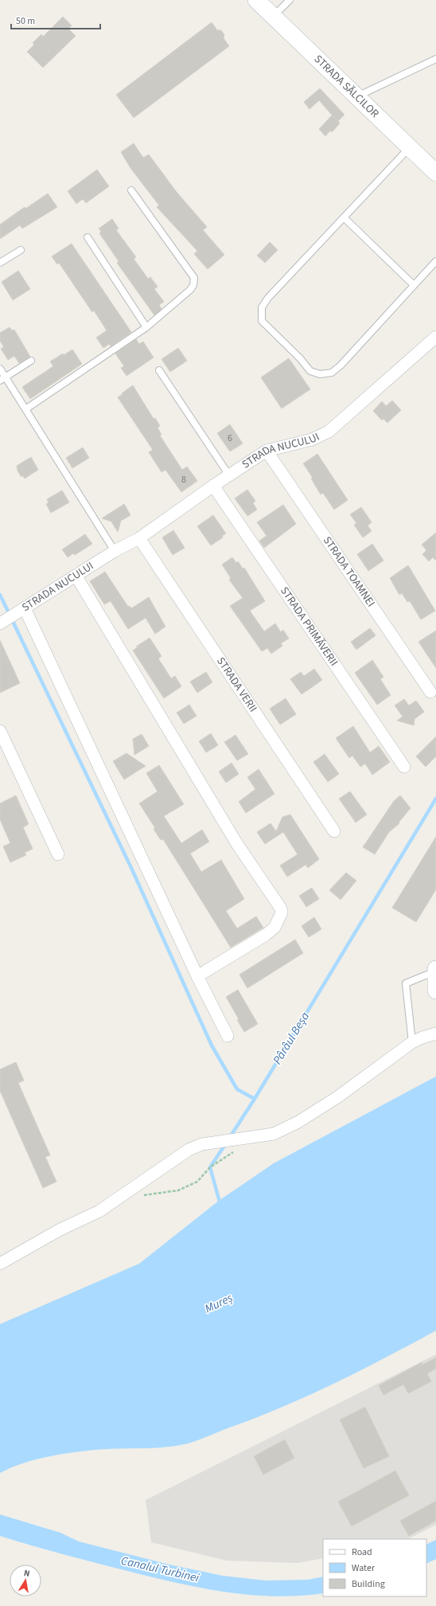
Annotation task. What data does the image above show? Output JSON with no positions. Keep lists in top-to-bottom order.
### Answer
{
  "streets": {
    "main road": ["STRADA SĂLCILOR"],
    "street": [
      "STRADA NUCULUI",
      "STRADA TOAMNEI",
      "STRADA PRIMĂVERII",
      "STRADA VERII"
    ]
  },
  "crossings": [
    ["STRADA NUCULUI", "STRADA TOAMNEI"],
    ["STRADA NUCULUI", "STRADA PRIMĂVERII"],
    ["STRADA NUCULUI", "STRADA VERII"]
  ],
  "water": ["Pârâul Beșa", "Mureș", "Canalul Turbinei"],
  "house_numbers": ["6", "8"],
  "legend": ["Road", "Water", "Building"],
  "scale_bar": "50 m",
  "north": "top"
}
